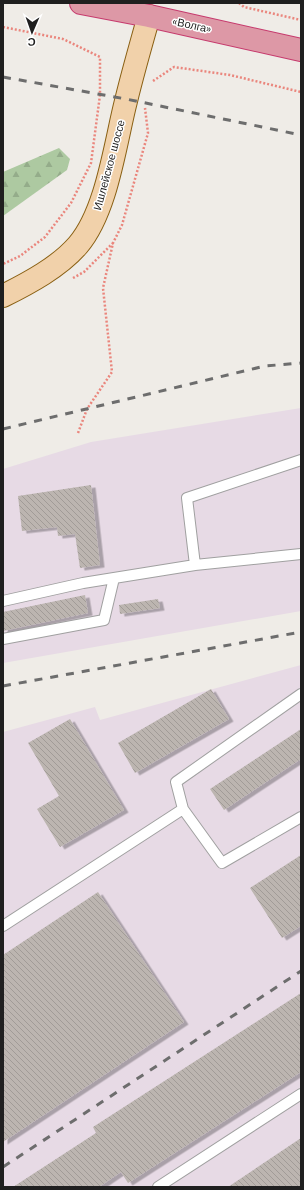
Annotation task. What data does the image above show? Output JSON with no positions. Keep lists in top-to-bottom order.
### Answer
{
  "streets": {
    "highway": ["«Волга»"],
    "main road": ["Ишлейское шоссе"]
  },
  "crossings": [
    ["«Волга»", "Ишлейское шоссе"]
  ],
  "north": "bottom"
}
